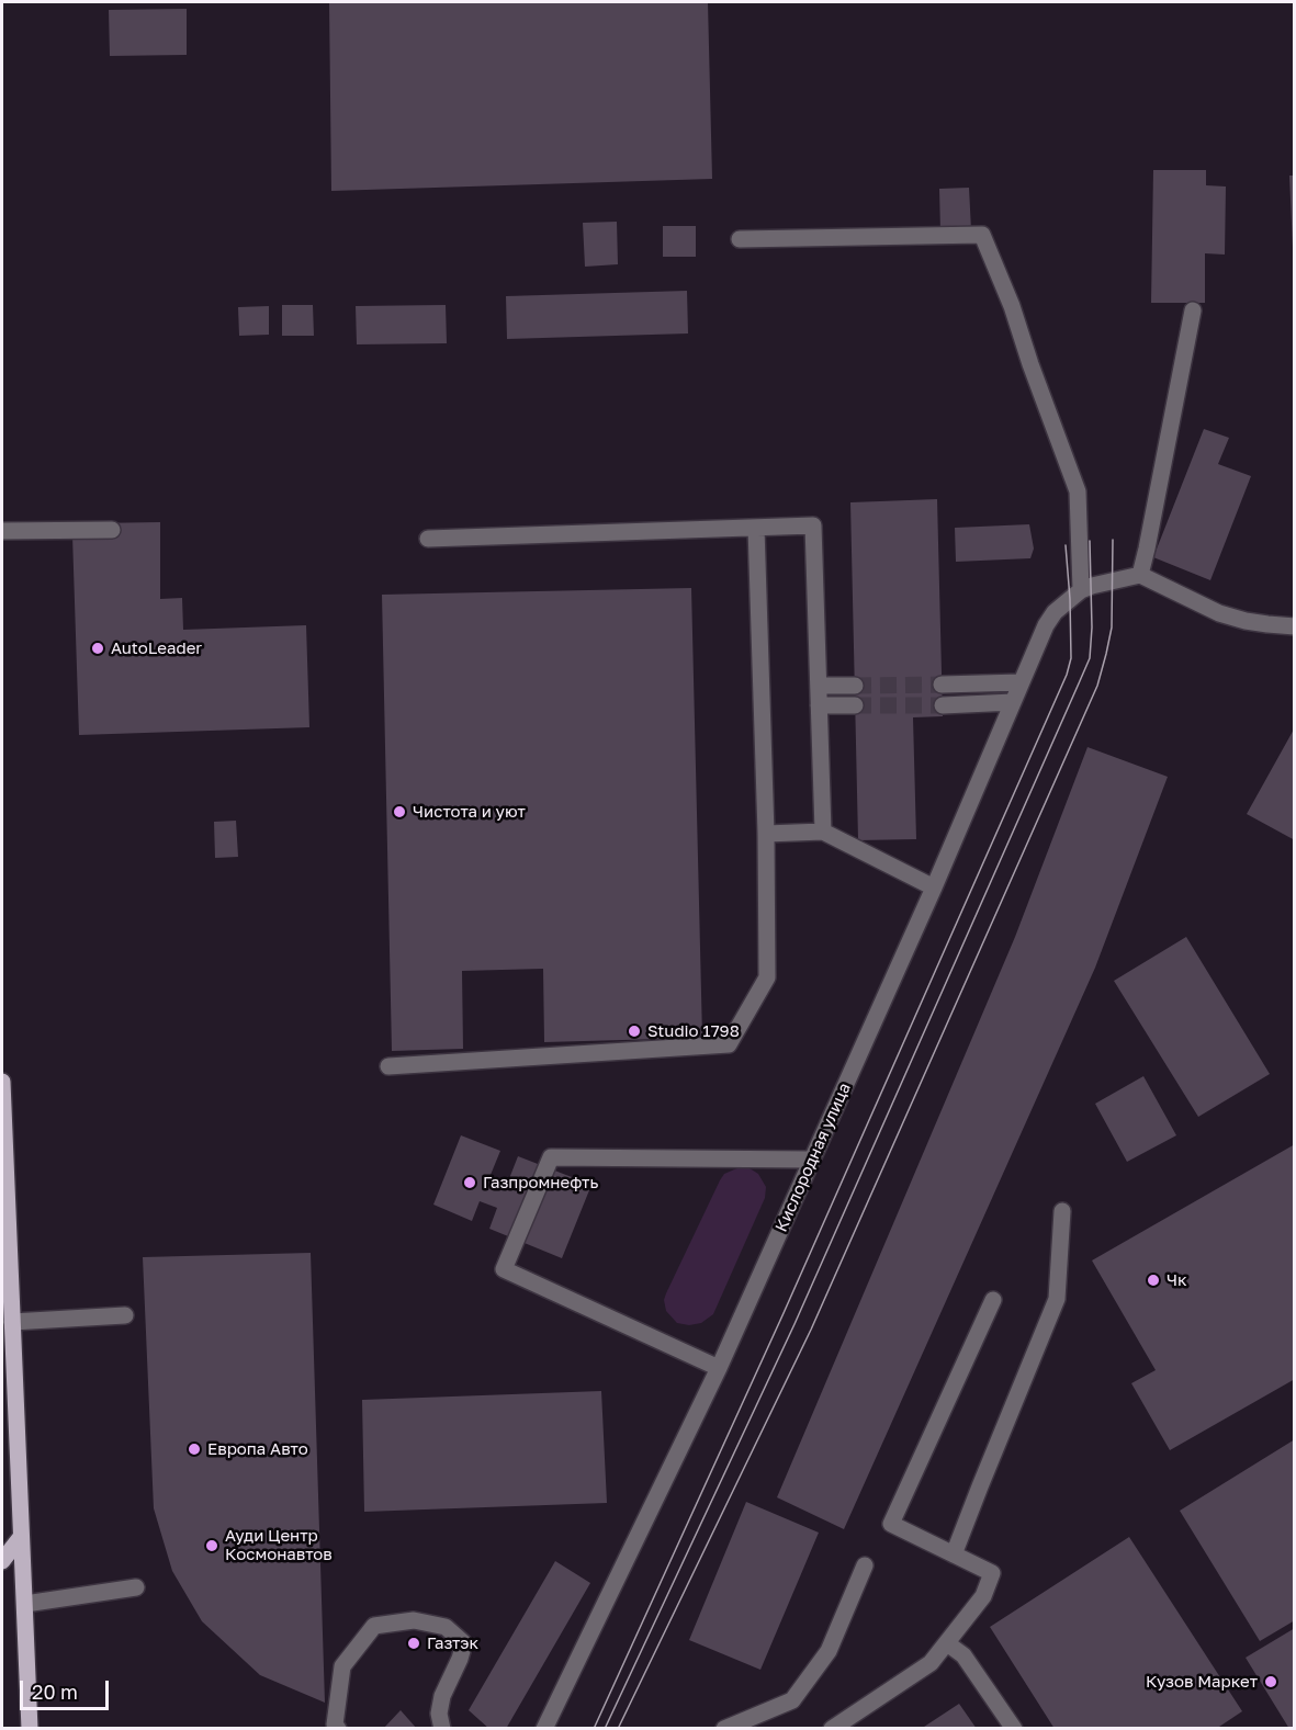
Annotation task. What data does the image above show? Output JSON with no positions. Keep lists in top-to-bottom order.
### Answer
{
  "streets": {
    "street": ["Кислородная улица"]
  },
  "places": [
    "AutoLeader",
    "Чистота и уют",
    "Studio 1798",
    "Газпромнефть",
    "Чк",
    "Европа Авто",
    "Ауди Центр Космонавтов",
    "Газтэк",
    "Кузов Маркет"
  ],
  "scale_bar": "20 m"
}
